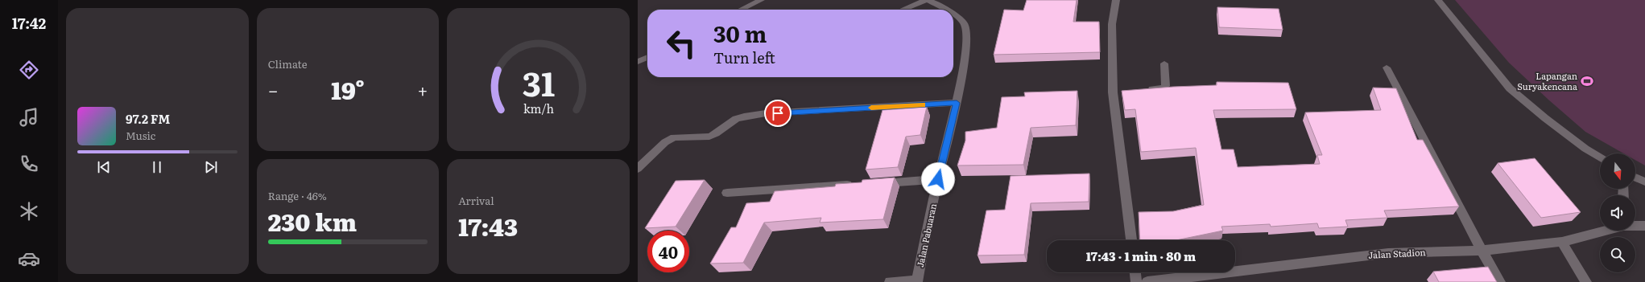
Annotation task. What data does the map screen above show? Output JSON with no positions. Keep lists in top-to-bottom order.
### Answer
{
  "streets": {
    "street": ["Jalan Pabuaran", "Jalan Stadion"]
  },
  "places": {
    "sports": ["Lapangan Suryakencana"]
  },
  "north": "bottom",
  "page": {
    "tabs": "17:42",
    "tile": [
      "Climate",
      ["Range · 46%", "230 km"],
      ["Arrival", "17:43"]
    ],
    "turn": ["30 m", "Turn left"],
    "heat": ["−", "19°", "+"],
    "song": ["97.2 FM", "Music"],
    "limit": "40",
    "trip": "17:43 · 1 min · 80 m",
    "gauge": ["31", "km/h"]
  }
}
